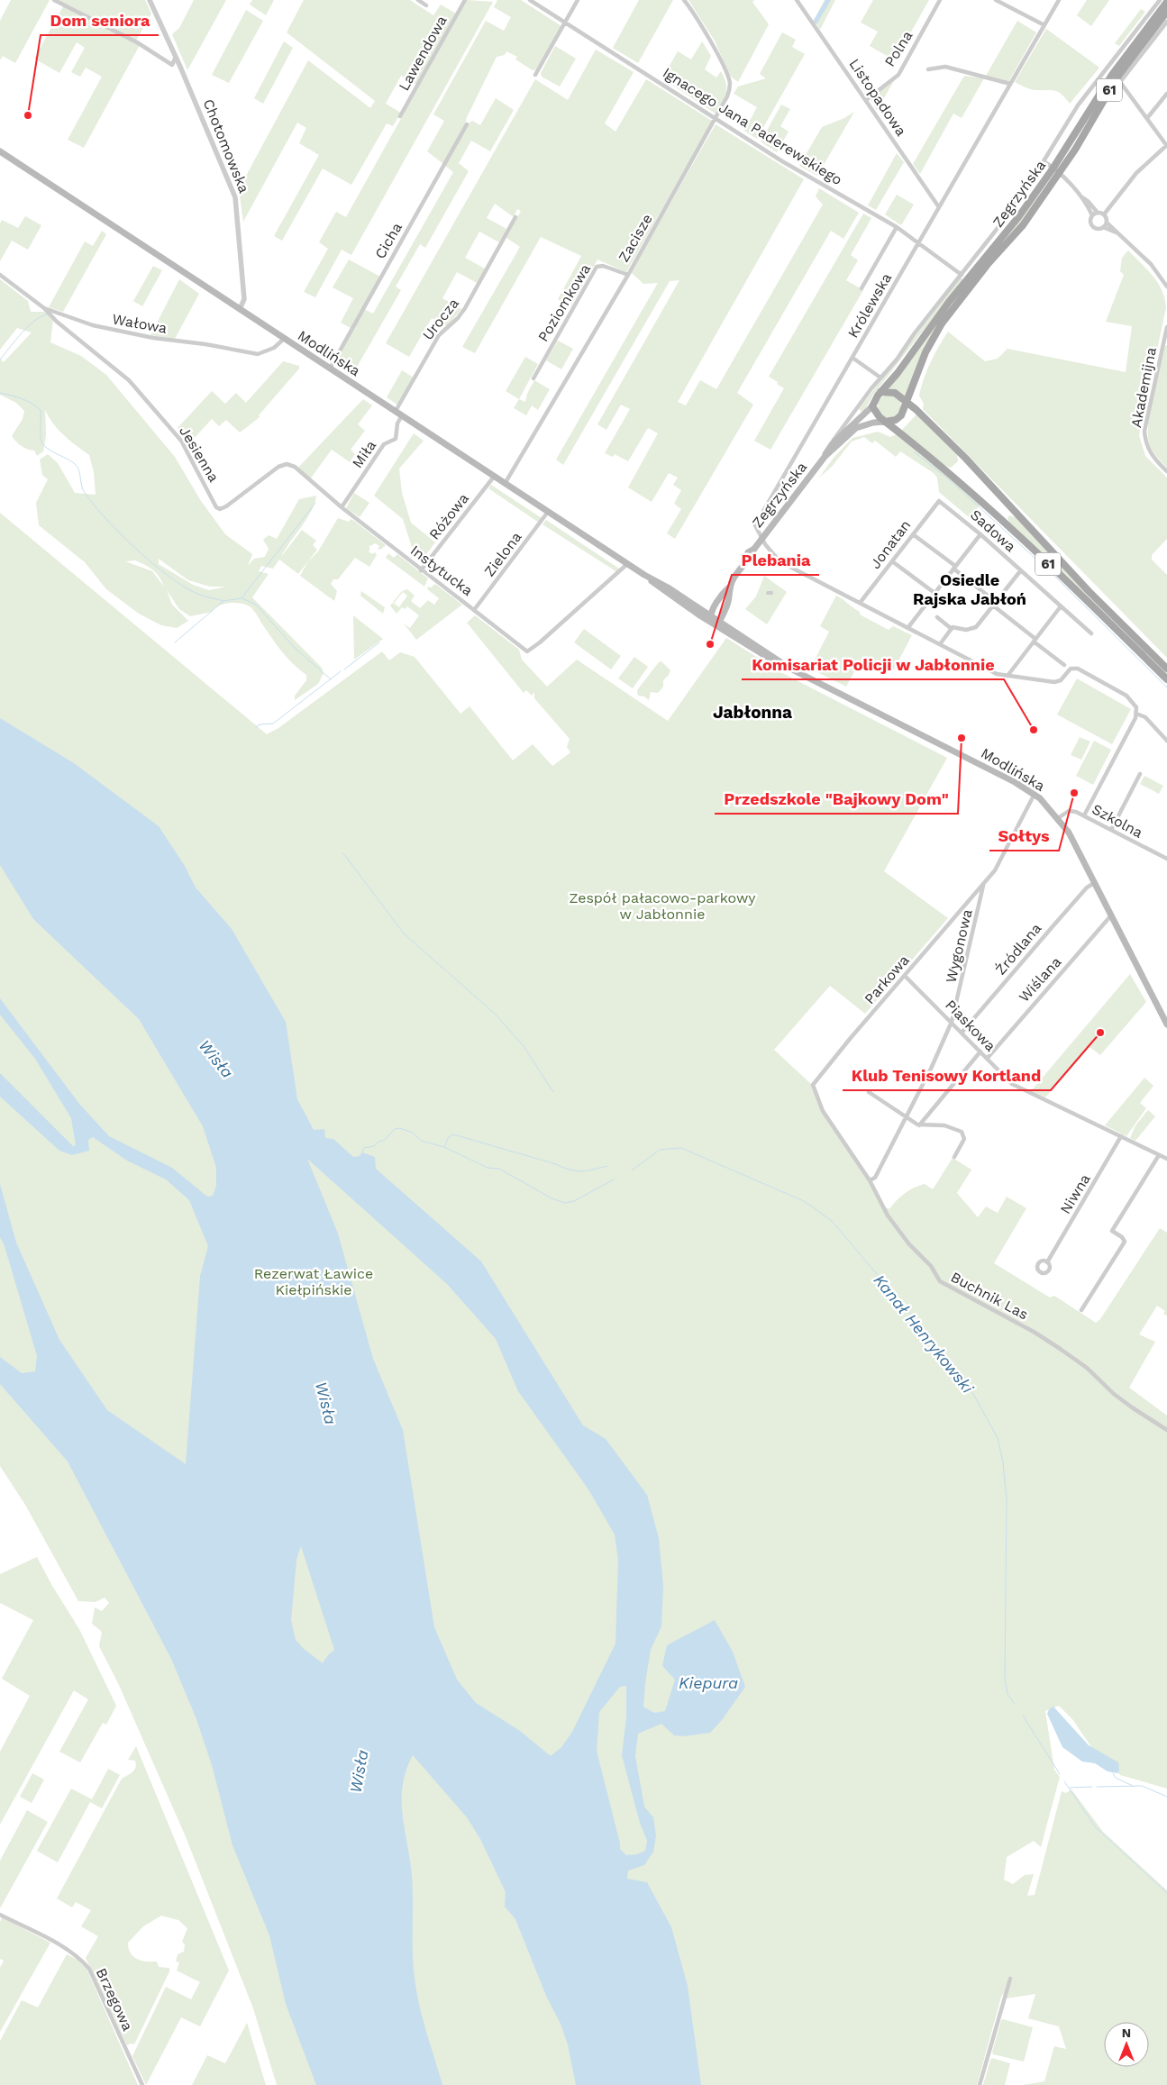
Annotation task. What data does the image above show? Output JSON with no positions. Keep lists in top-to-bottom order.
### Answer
{
  "streets": {
    "main road": ["61", "Zegrzyńska", "Modlińska"],
    "street": [
      "Polna",
      "Lawendowa",
      "Listopadowa",
      "Ignacego Jana Paderewskiego",
      "Chotomowska",
      "Zacisze",
      "Cicha",
      "Poziomkowa",
      "Królewska",
      "Urocza",
      "Wałowa",
      "Akademijna",
      "Jesienna",
      "Miła",
      "Różowa",
      "Sadowa",
      "Jonatan",
      "Zielona",
      "Instytucka",
      "Szkolna",
      "Wygonowa",
      "Źródlana",
      "Parkowa",
      "Wiślana",
      "Piaskowa",
      "Niwna",
      "Buchnik Las",
      "Brzegowa"
    ]
  },
  "crossings": [
    ["Polna", "Listopadowa"],
    ["61", "Zegrzyńska"],
    ["Listopadowa", "Królewska"],
    ["Ignacego Jana Paderewskiego", "Zacisze"],
    ["Ignacego Jana Paderewskiego", "Królewska"],
    ["Chotomowska", "Modlińska"],
    ["Zegrzyńska", "Królewska"],
    ["Zegrzyńska", "Modlińska"],
    ["Zacisze", "Poziomkowa"],
    ["Zacisze", "Modlińska"],
    ["Cicha", "Modlińska"],
    ["Królewska", "Jonatan"],
    ["Urocza", "Modlińska"],
    ["Wałowa", "Modlińska"],
    ["Wałowa", "Jesienna"],
    ["Modlińska", "Miła"],
    ["Modlińska", "Różowa"],
    ["Modlińska", "Zielona"],
    ["Modlińska", "Instytucka"],
    ["Modlińska", "Szkolna"],
    ["Modlińska", "Źródlana"],
    ["Modlińska", "Parkowa"],
    ["Modlińska", "Wiślana"],
    ["Jesienna", "Miła"],
    ["Jesienna", "Instytucka"],
    ["Miła", "Instytucka"],
    ["Różowa", "Instytucka"],
    ["Sadowa", "Jonatan"],
    ["Zielona", "Instytucka"],
    ["Wygonowa", "Parkowa"],
    ["Wygonowa", "Piaskowa"],
    ["Wygonowa", "Buchnik Las"],
    ["Źródlana", "Piaskowa"],
    ["Parkowa", "Piaskowa"],
    ["Parkowa", "Buchnik Las"],
    ["Wiślana", "Piaskowa"],
    ["Piaskowa", "Niwna"]
  ],
  "districts": ["Osiedle Rajska Jabłoń", "Jabłonna"],
  "water": ["Wisła", "Kanał Henrykowski", "Kiepura"],
  "parks": ["Zespół pałacowo-parkowy w Jabłonnie", "Rezerwat Ławice Kiełpińskie"],
  "places": [
    "Dom seniora",
    "Plebania",
    "Komisariat Policji w Jabłonnie",
    "Przedszkole \"Bajkowy Dom\"",
    "Sołtys",
    "Klub Tenisowy Kortland"
  ],
  "north": "top"
}
